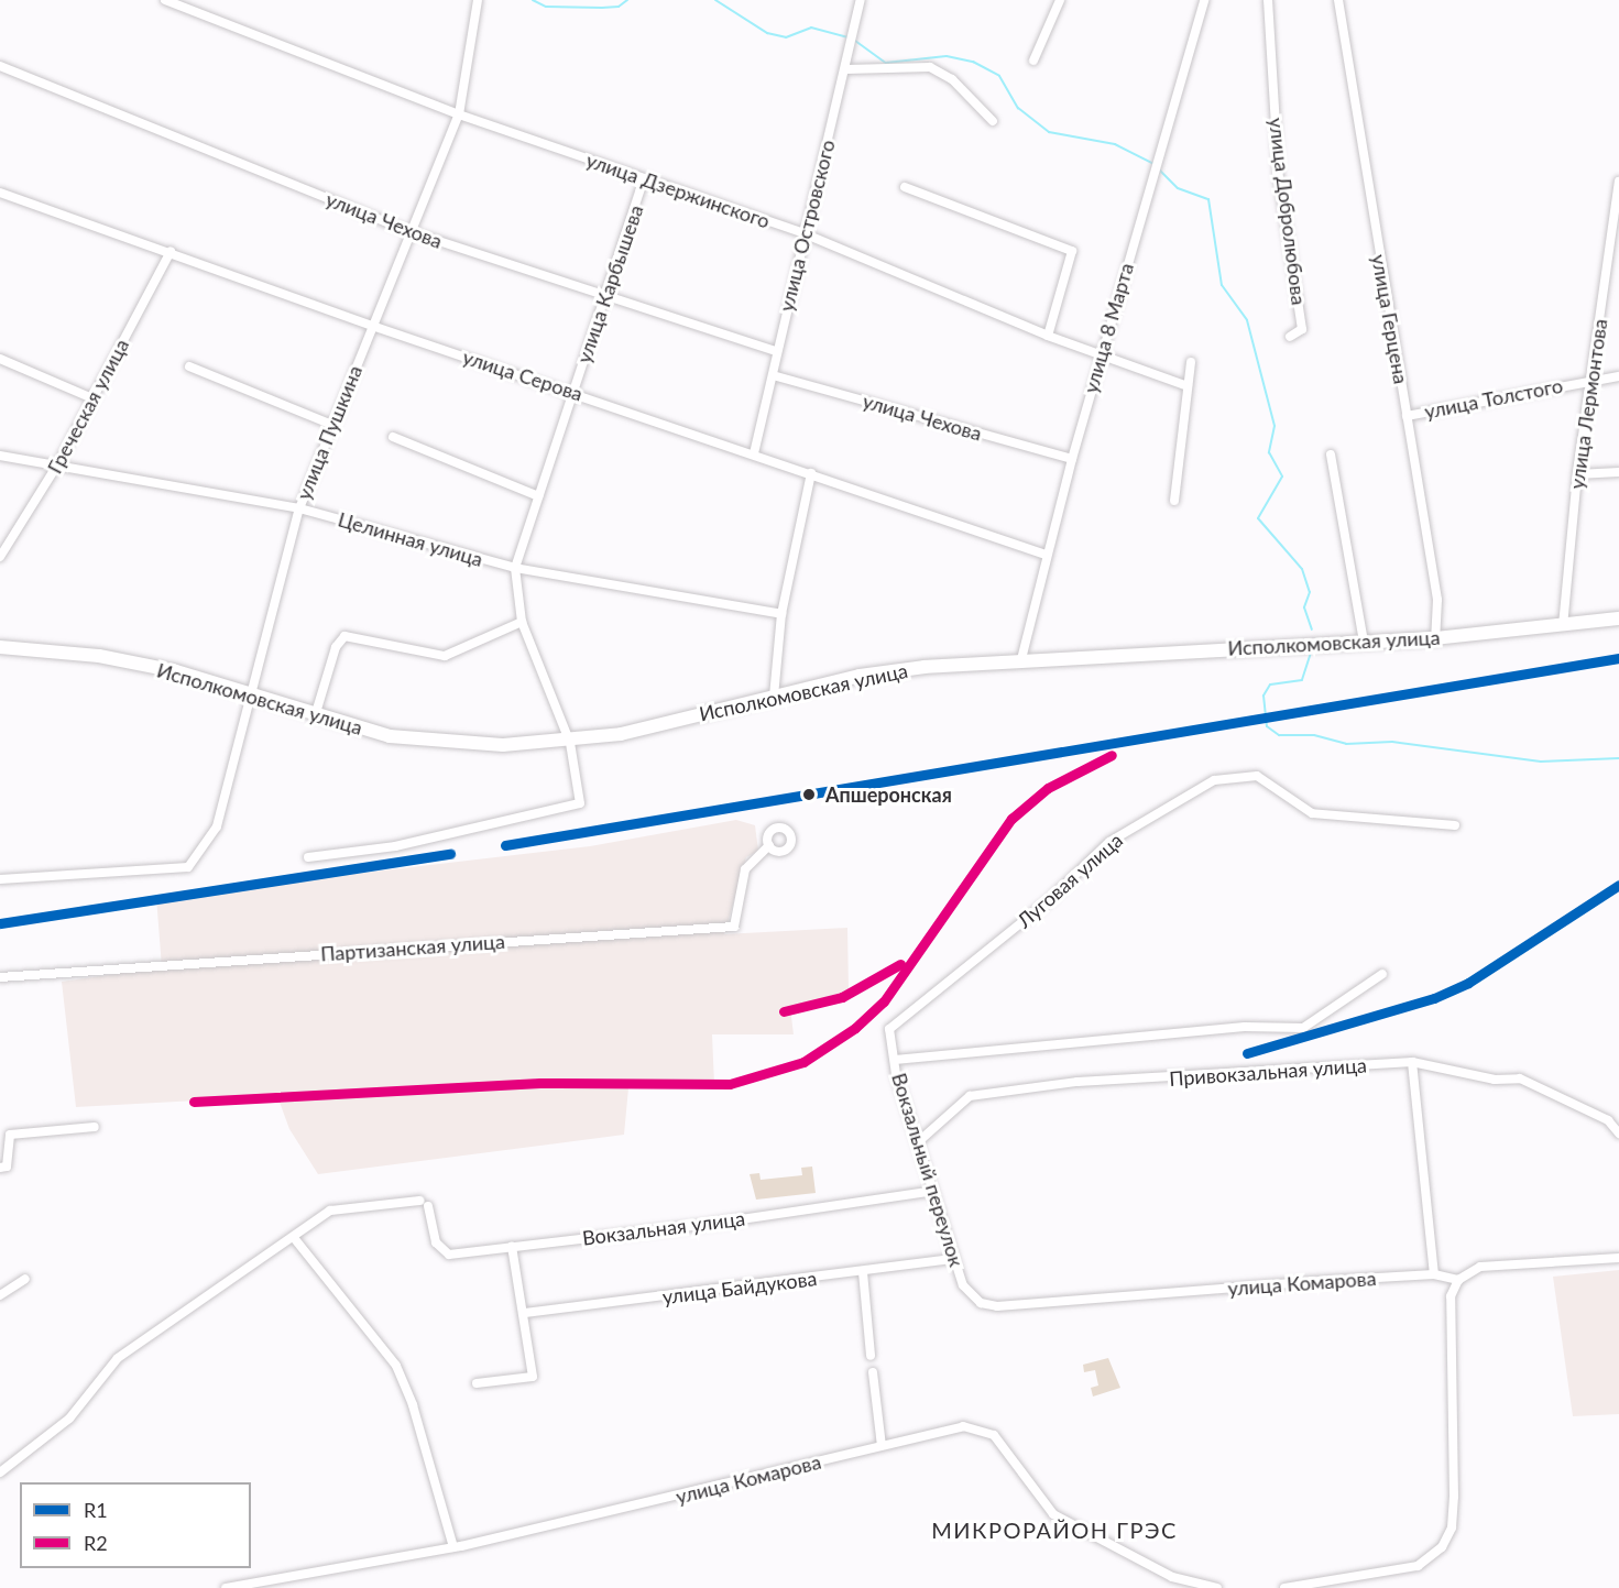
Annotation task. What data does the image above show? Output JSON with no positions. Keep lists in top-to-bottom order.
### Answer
{
  "streets": {
    "main road": ["Исполкомовская улица"],
    "street": [
      "улица Дзержинского",
      "улица Добролюбова",
      "улица Чехова",
      "улица Островского",
      "улица Карбышева",
      "улица Герцена",
      "улица 8 Марта",
      "улица Серова",
      "улица Толстого",
      "улица Лермонтова",
      "Греческая улица",
      "улица Пушкина",
      "Целинная улица",
      "Луговая улица",
      "Партизанская улица",
      "Привокзальная улица",
      "Вокзальный переулок",
      "Вокзальная улица",
      "улица Комарова",
      "улица Байдукова"
    ]
  },
  "crossings": [
    ["улица Дзержинского", "улица Островского"],
    ["улица Дзержинского", "улица Карбышева"],
    ["улица Дзержинского", "улица 8 Марта"],
    ["улица Дзержинского", "улица Пушкина"],
    ["улица Чехова", "улица Островского"],
    ["улица Чехова", "улица Карбышева"],
    ["улица Чехова", "улица 8 Марта"],
    ["улица Чехова", "улица Пушкина"],
    ["улица Островского", "улица Серова"],
    ["улица Карбышева", "улица Серова"],
    ["улица Карбышева", "Целинная улица"],
    ["улица Карбышева", "Исполкомовская улица"],
    ["улица Герцена", "улица Толстого"],
    ["улица Герцена", "Исполкомовская улица"],
    ["улица 8 Марта", "улица Серова"],
    ["улица 8 Марта", "Исполкомовская улица"],
    ["улица Серова", "Греческая улица"],
    ["улица Серова", "улица Пушкина"],
    ["улица Толстого", "улица Лермонтова"],
    ["улица Лермонтова", "Исполкомовская улица"],
    ["Греческая улица", "Целинная улица"],
    ["улица Пушкина", "Целинная улица"],
    ["улица Пушкина", "Исполкомовская улица"],
    ["Луговая улица", "Вокзальный переулок"],
    ["Привокзальная улица", "Вокзальный переулок"],
    ["Вокзальный переулок", "Вокзальная улица"],
    ["Вокзальный переулок", "улица Комарова"],
    ["Вокзальный переулок", "улица Байдукова"]
  ],
  "districts": ["МИКРОРАЙОН ГРЭС"],
  "places": ["Апшеронская"],
  "lines": ["transit line R1", "transit line R2"],
  "legend": ["R1", "R2"]
}
